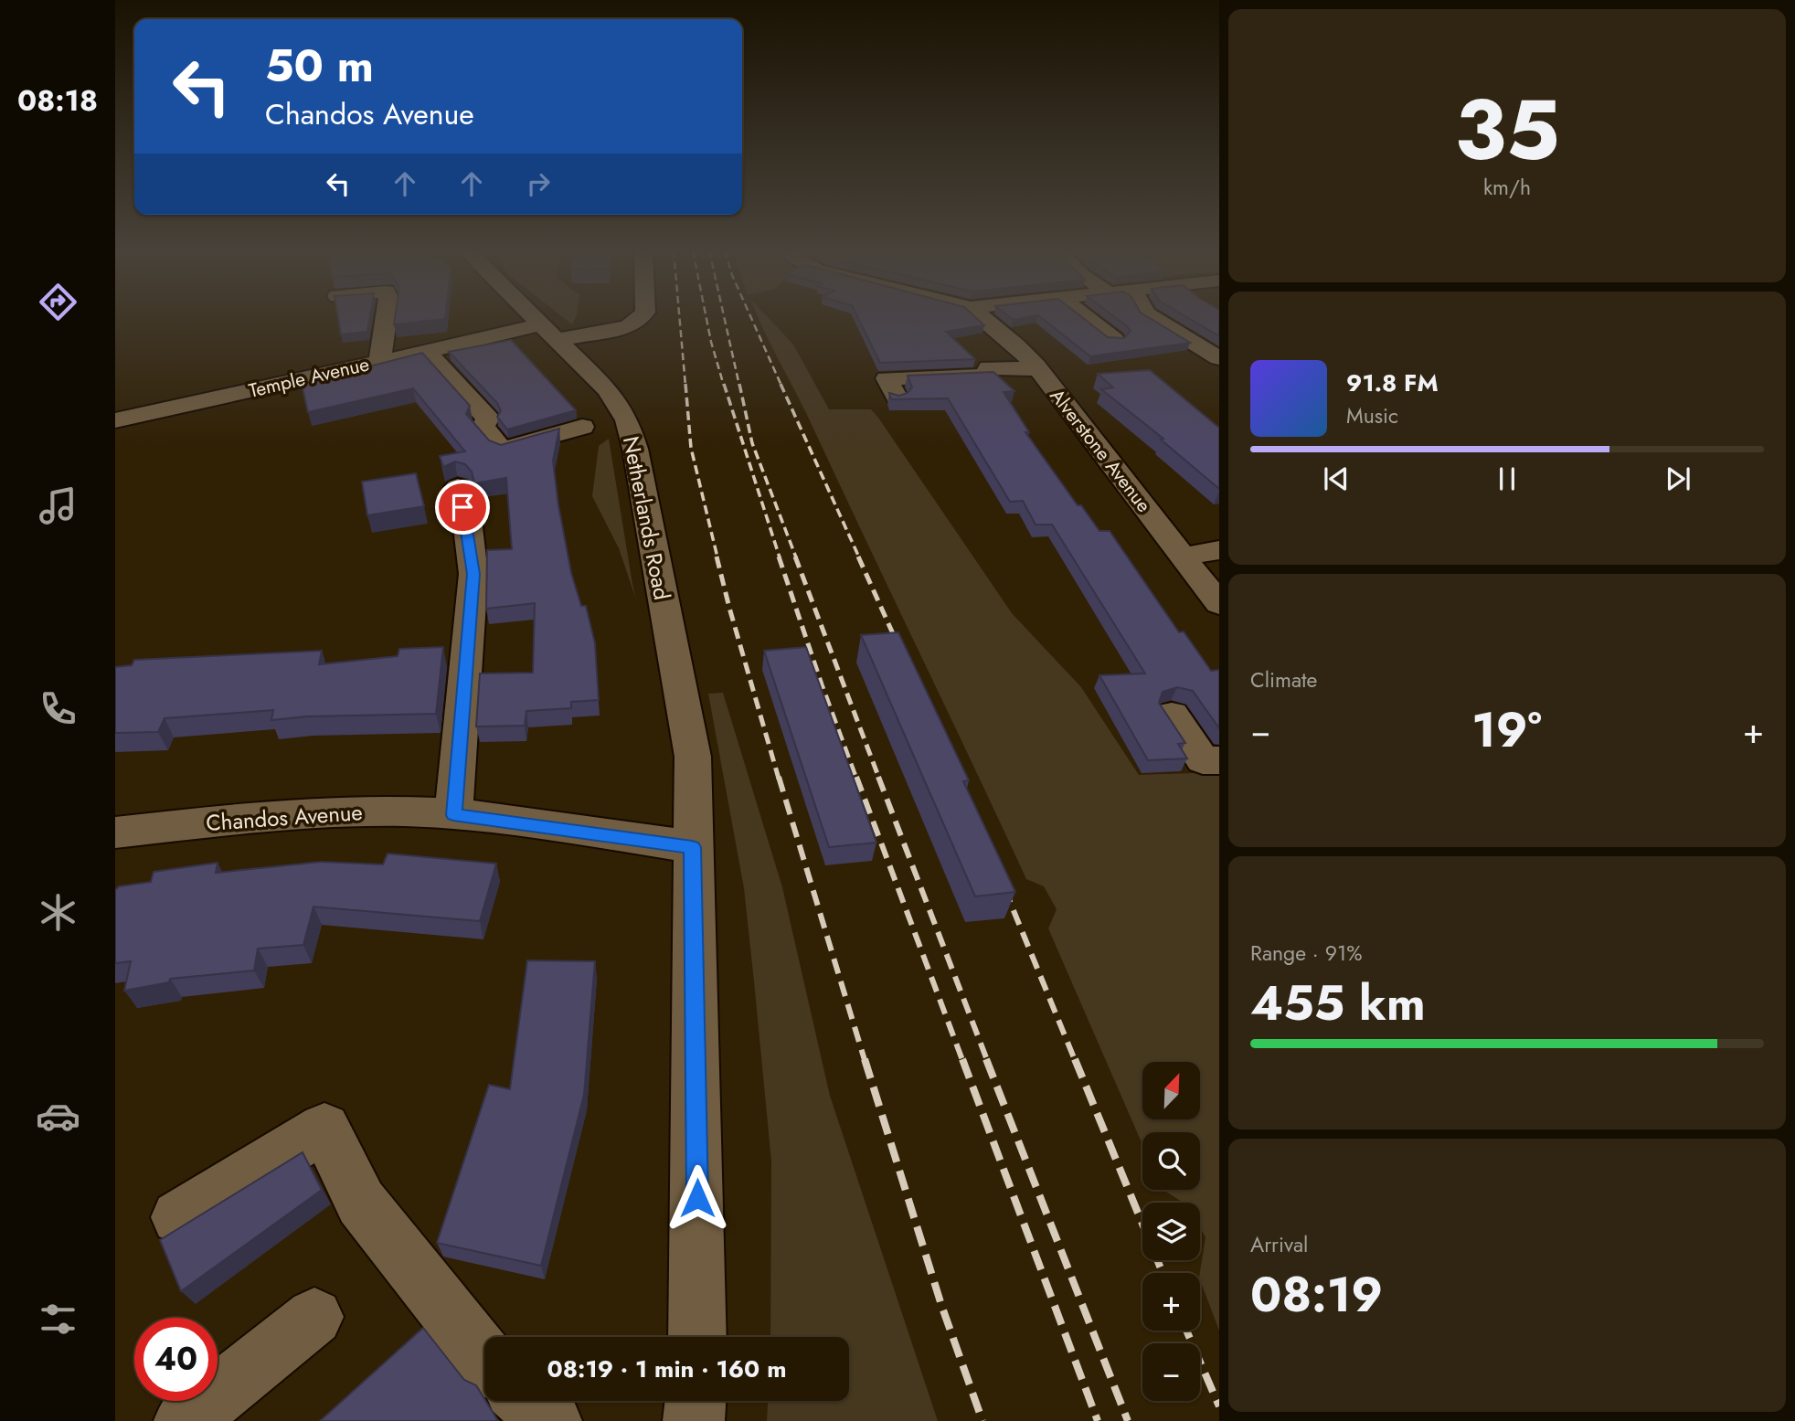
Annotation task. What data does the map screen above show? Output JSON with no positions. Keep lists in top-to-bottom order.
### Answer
{
  "streets": {
    "street": [
      "Temple Avenue",
      "Alverstone Avenue",
      "Netherlands Road",
      "Chandos Avenue"
    ]
  },
  "crossings": [
    ["Temple Avenue", "Netherlands Road"],
    ["Netherlands Road", "Chandos Avenue"]
  ],
  "north": "top right",
  "page": {
    "tabs": "08:18",
    "tile": [
      ["35", "km/h"],
      "Climate",
      ["Range · 91%", "455 km"],
      ["Arrival", "08:19"]
    ],
    "turn": ["50 m", "Chandos Avenue"],
    "song": ["91.8 FM", "Music"],
    "heat": ["−", "19°", "+"],
    "map_buttons": ["+", "−"],
    "limit": "40",
    "trip": "08:19 · 1 min · 160 m"
  }
}
